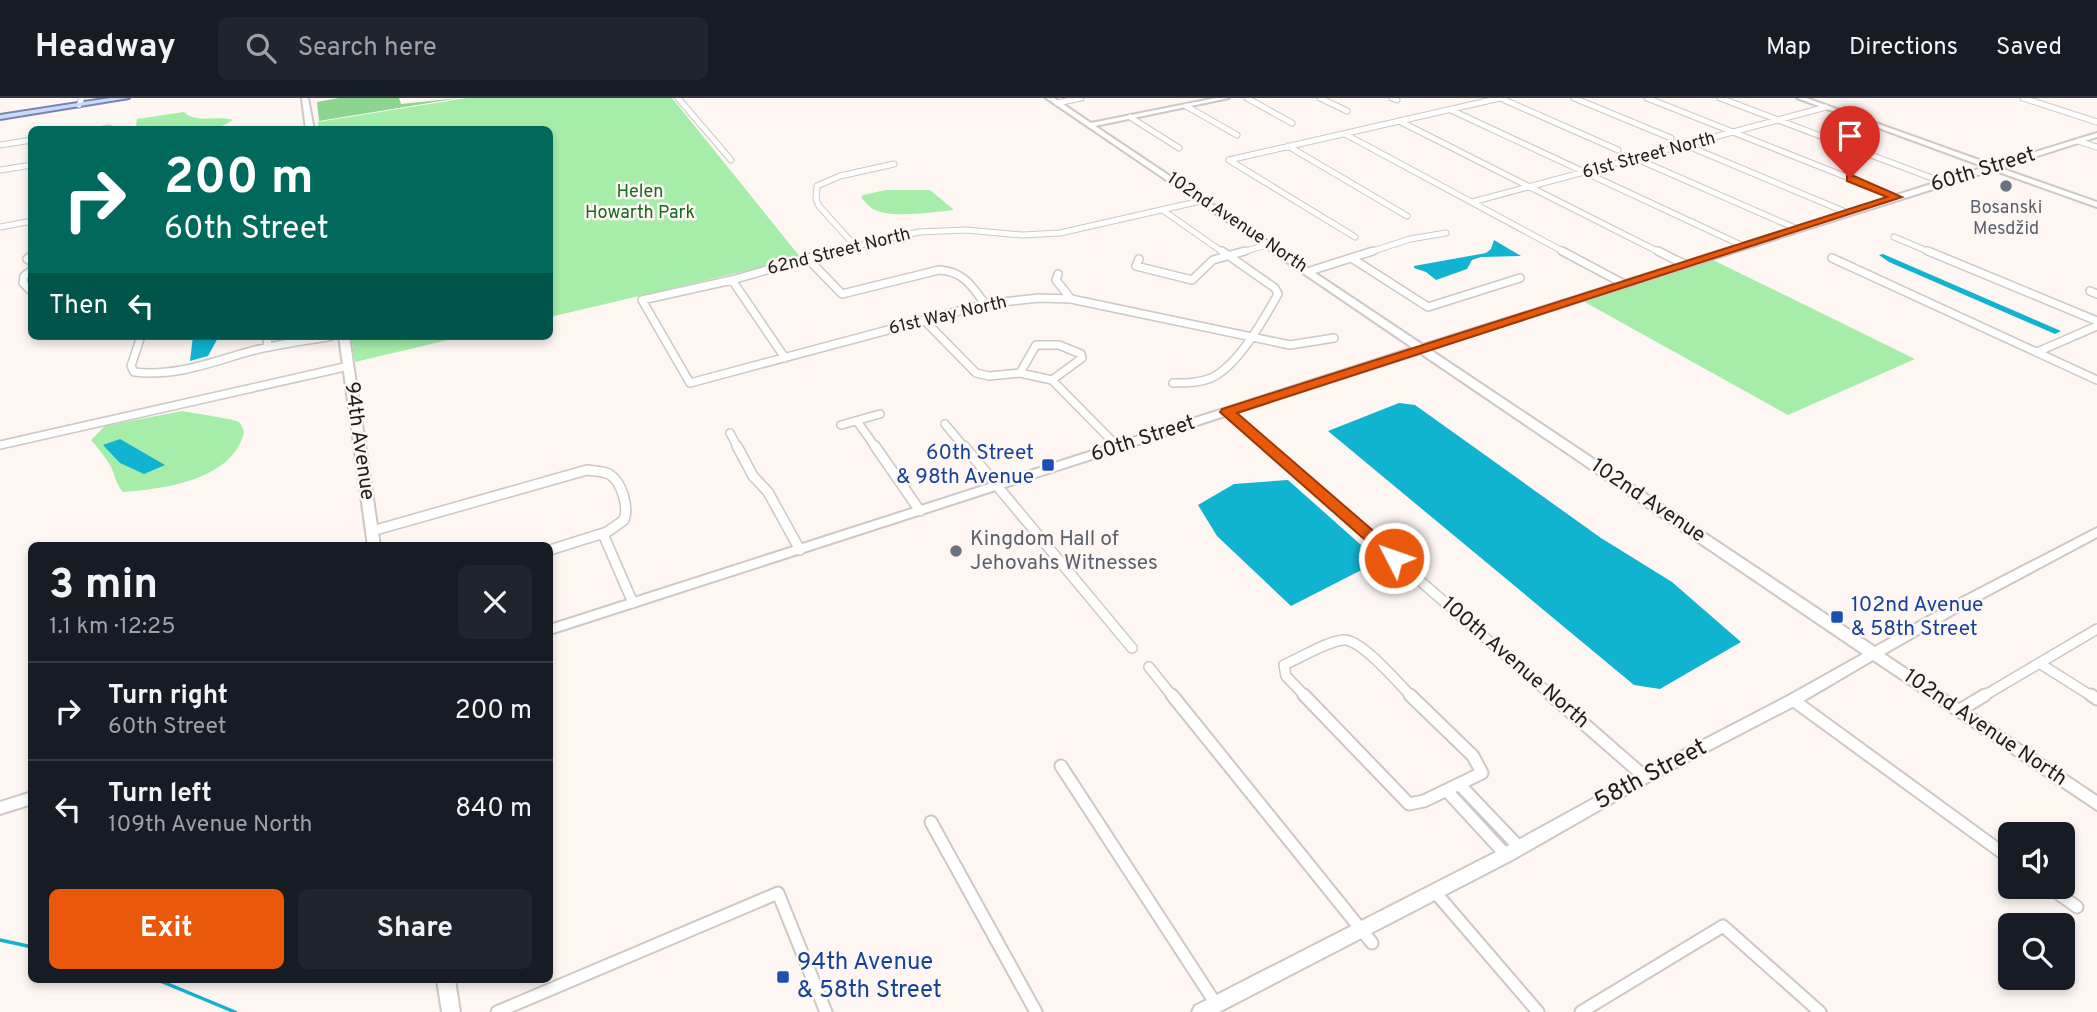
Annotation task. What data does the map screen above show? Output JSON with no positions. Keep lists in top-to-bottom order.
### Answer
{
  "streets": {
    "street": [
      "61st Street North",
      "60th Street",
      "102nd Avenue North",
      "62nd Street North",
      "61st Way North",
      "94th Avenue",
      "102nd Avenue",
      "100th Avenue North",
      "58th Street"
    ]
  },
  "crossings": [
    ["60th Street", "102nd Avenue North"],
    ["60th Street", "102nd Avenue"],
    ["60th Street", "100th Avenue North"],
    ["102nd Avenue North", "62nd Street North"],
    ["102nd Avenue North", "102nd Avenue"],
    ["102nd Avenue North", "58th Street"],
    ["62nd Street North", "61st Way North"],
    ["102nd Avenue", "58th Street"],
    ["100th Avenue North", "58th Street"]
  ],
  "parks": ["Helen Howarth Park"],
  "places": {
    "other": ["Bosanski Mesdžid", "Kingdom Hall of Jehovahs Witnesses"],
    "transit": ["60th Street & 98th Avenue", "102nd Avenue & 58th Street", "94th Avenue & 58th Street"]
  },
  "page": {
    "header": "Headway",
    "search": "Search here",
    "nav": ["Map", "Directions", "Saved"],
    "turn": ["200 m", "60th Street"],
    "then": "Then",
    "heading": ["3 min", "1.1 km · 12:25"],
    "list": [
      {
        "name": "Turn right",
        "note": "60th Street",
        "value": "200 m"
      },
      {
        "name": "Turn left",
        "note": "109th Avenue North",
        "value": "840 m"
      }
    ],
    "buttons": ["Exit", "Share"]
  }
}
